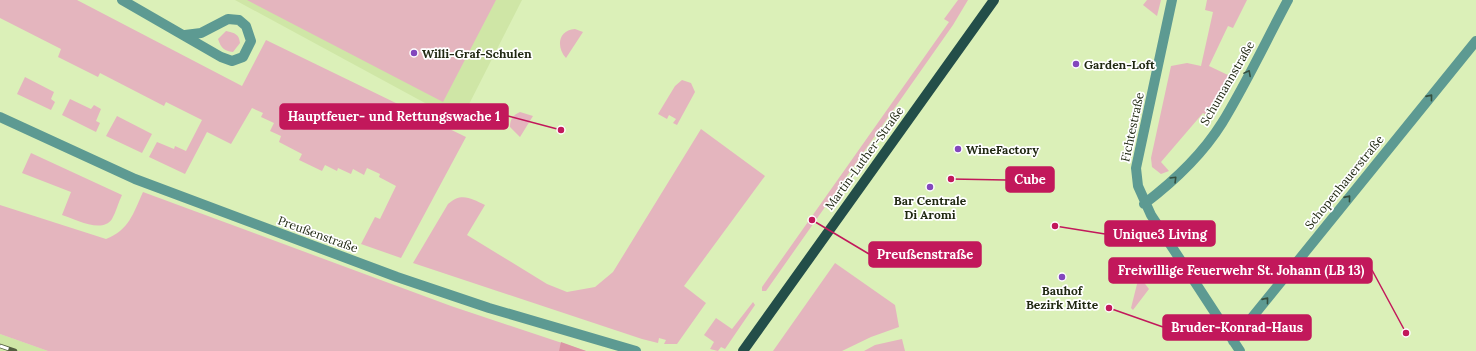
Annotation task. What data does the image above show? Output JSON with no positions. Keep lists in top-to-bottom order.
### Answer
{
  "streets": {
    "main road": ["Martin-Luther-Straße"],
    "street": [
      "Schumannstraße",
      "Fichtestraße",
      "Schopenhauerstraße",
      "Preußenstraße"
    ]
  },
  "crossings": [
    ["Schumannstraße", "Fichtestraße"],
    ["Fichtestraße", "Schopenhauerstraße"]
  ],
  "one_way": ["Schumannstraße", "Schopenhauerstraße"],
  "places": [
    "Willi-Graf-Schulen",
    "Garden-Loft",
    "Hauptfeuer- und Rettungswache 1",
    "WineFactory",
    "Cube",
    "Bar Centrale Di Aromi",
    "Preußenstraße",
    "Unique3 Living",
    "Bauhof Bezirk Mitte",
    "Bruder-Konrad-Haus",
    "Freiwillige Feuerwehr St. Johann (LB 13)"
  ]
}
